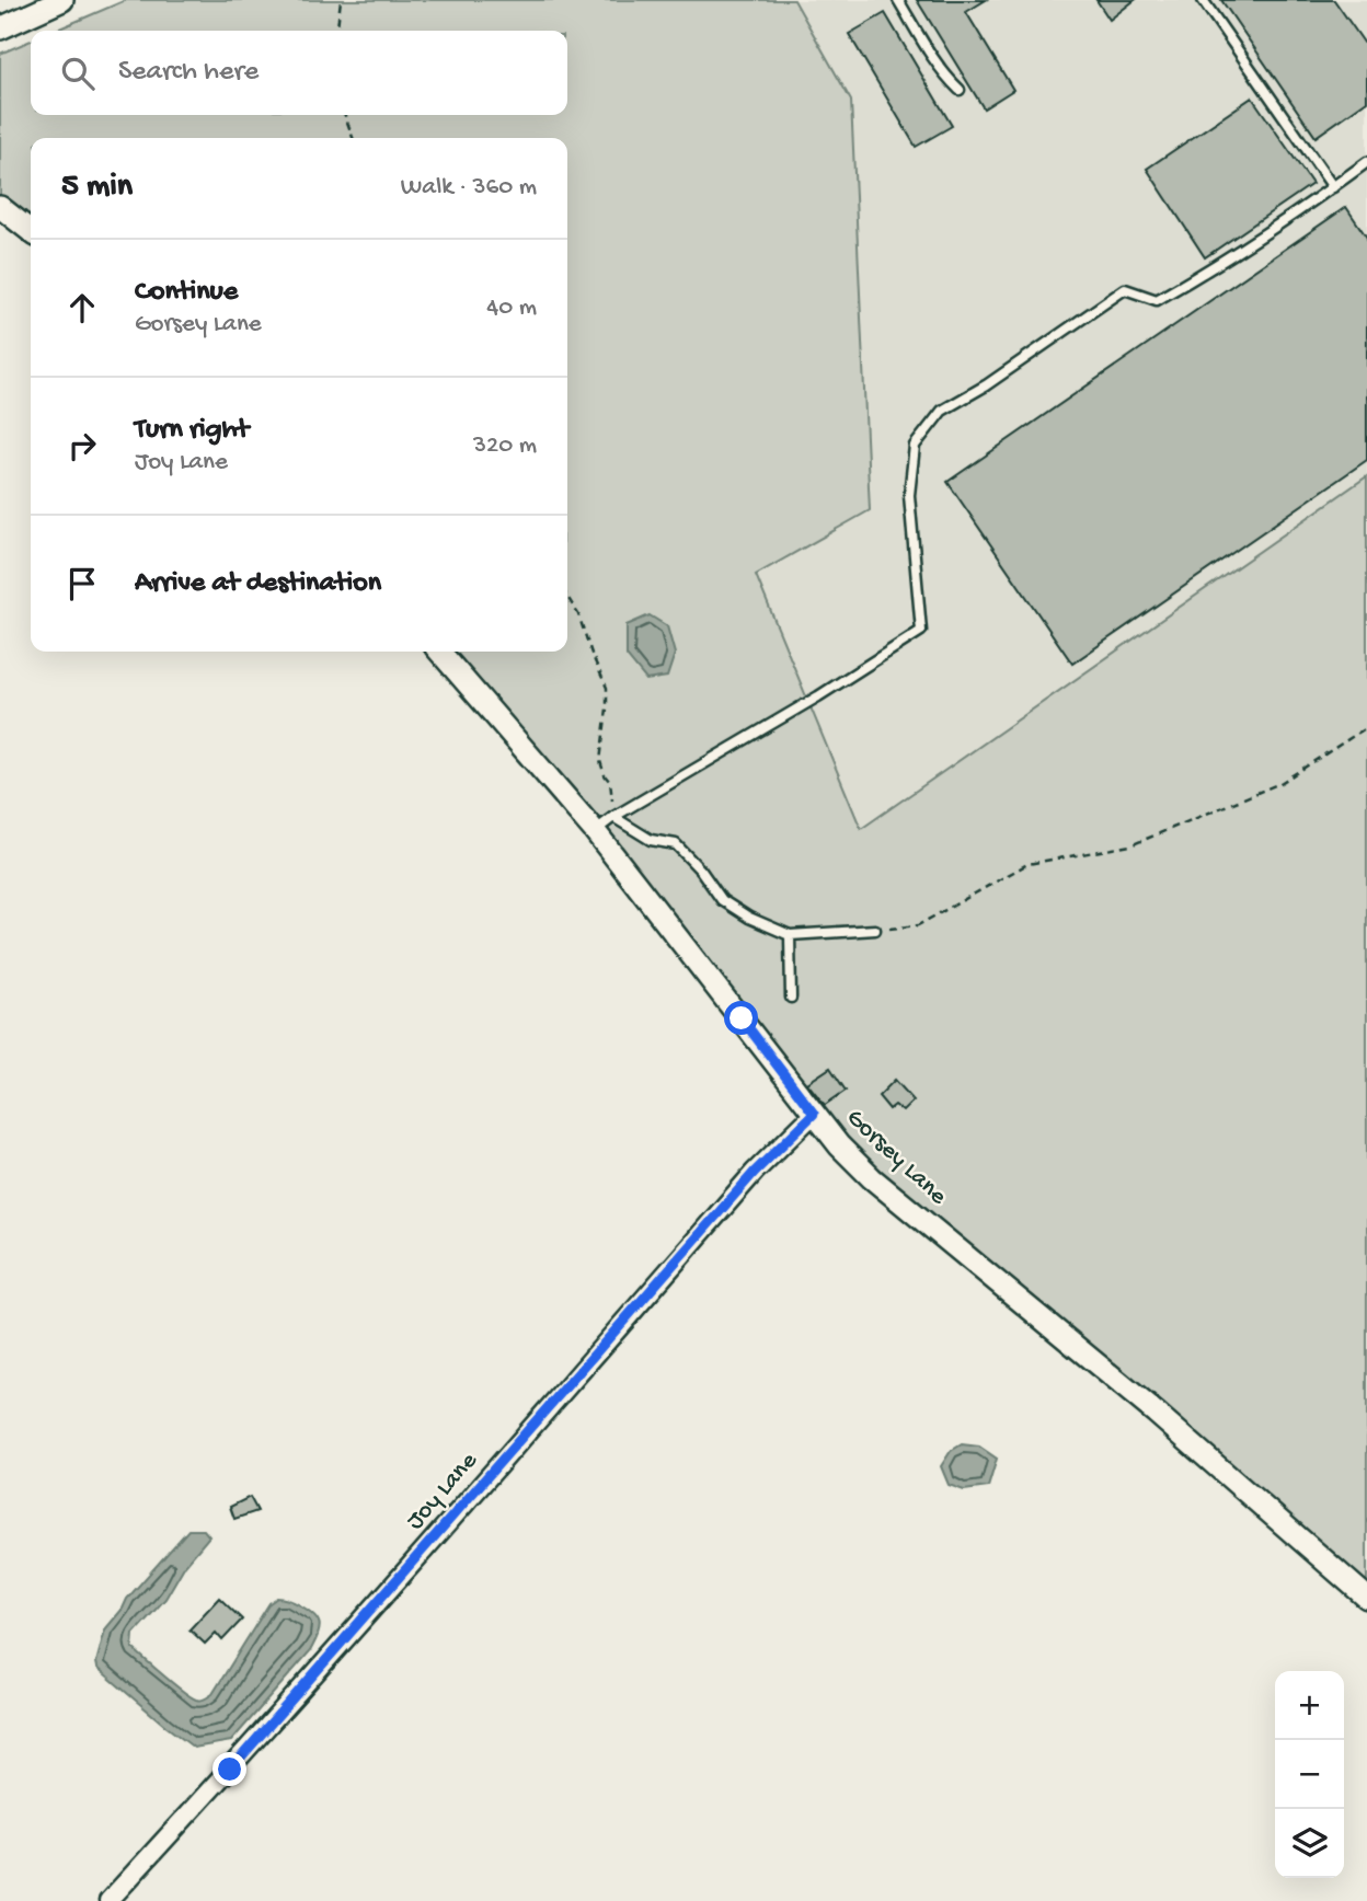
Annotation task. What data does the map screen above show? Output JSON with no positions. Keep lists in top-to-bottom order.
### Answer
{
  "streets": {
    "street": ["Gorsey Lane", "Joy Lane"]
  },
  "crossings": [
    ["Gorsey Lane", "Joy Lane"]
  ],
  "page": {
    "search": "Search here",
    "heading": ["5 min", "Walk · 360 m"],
    "list": [
      ["Continue", "Gorsey Lane", "40 m"],
      ["Turn right", "Joy Lane", "320 m"],
      "Arrive at destination"
    ],
    "map_buttons": ["+", "−"]
  }
}
